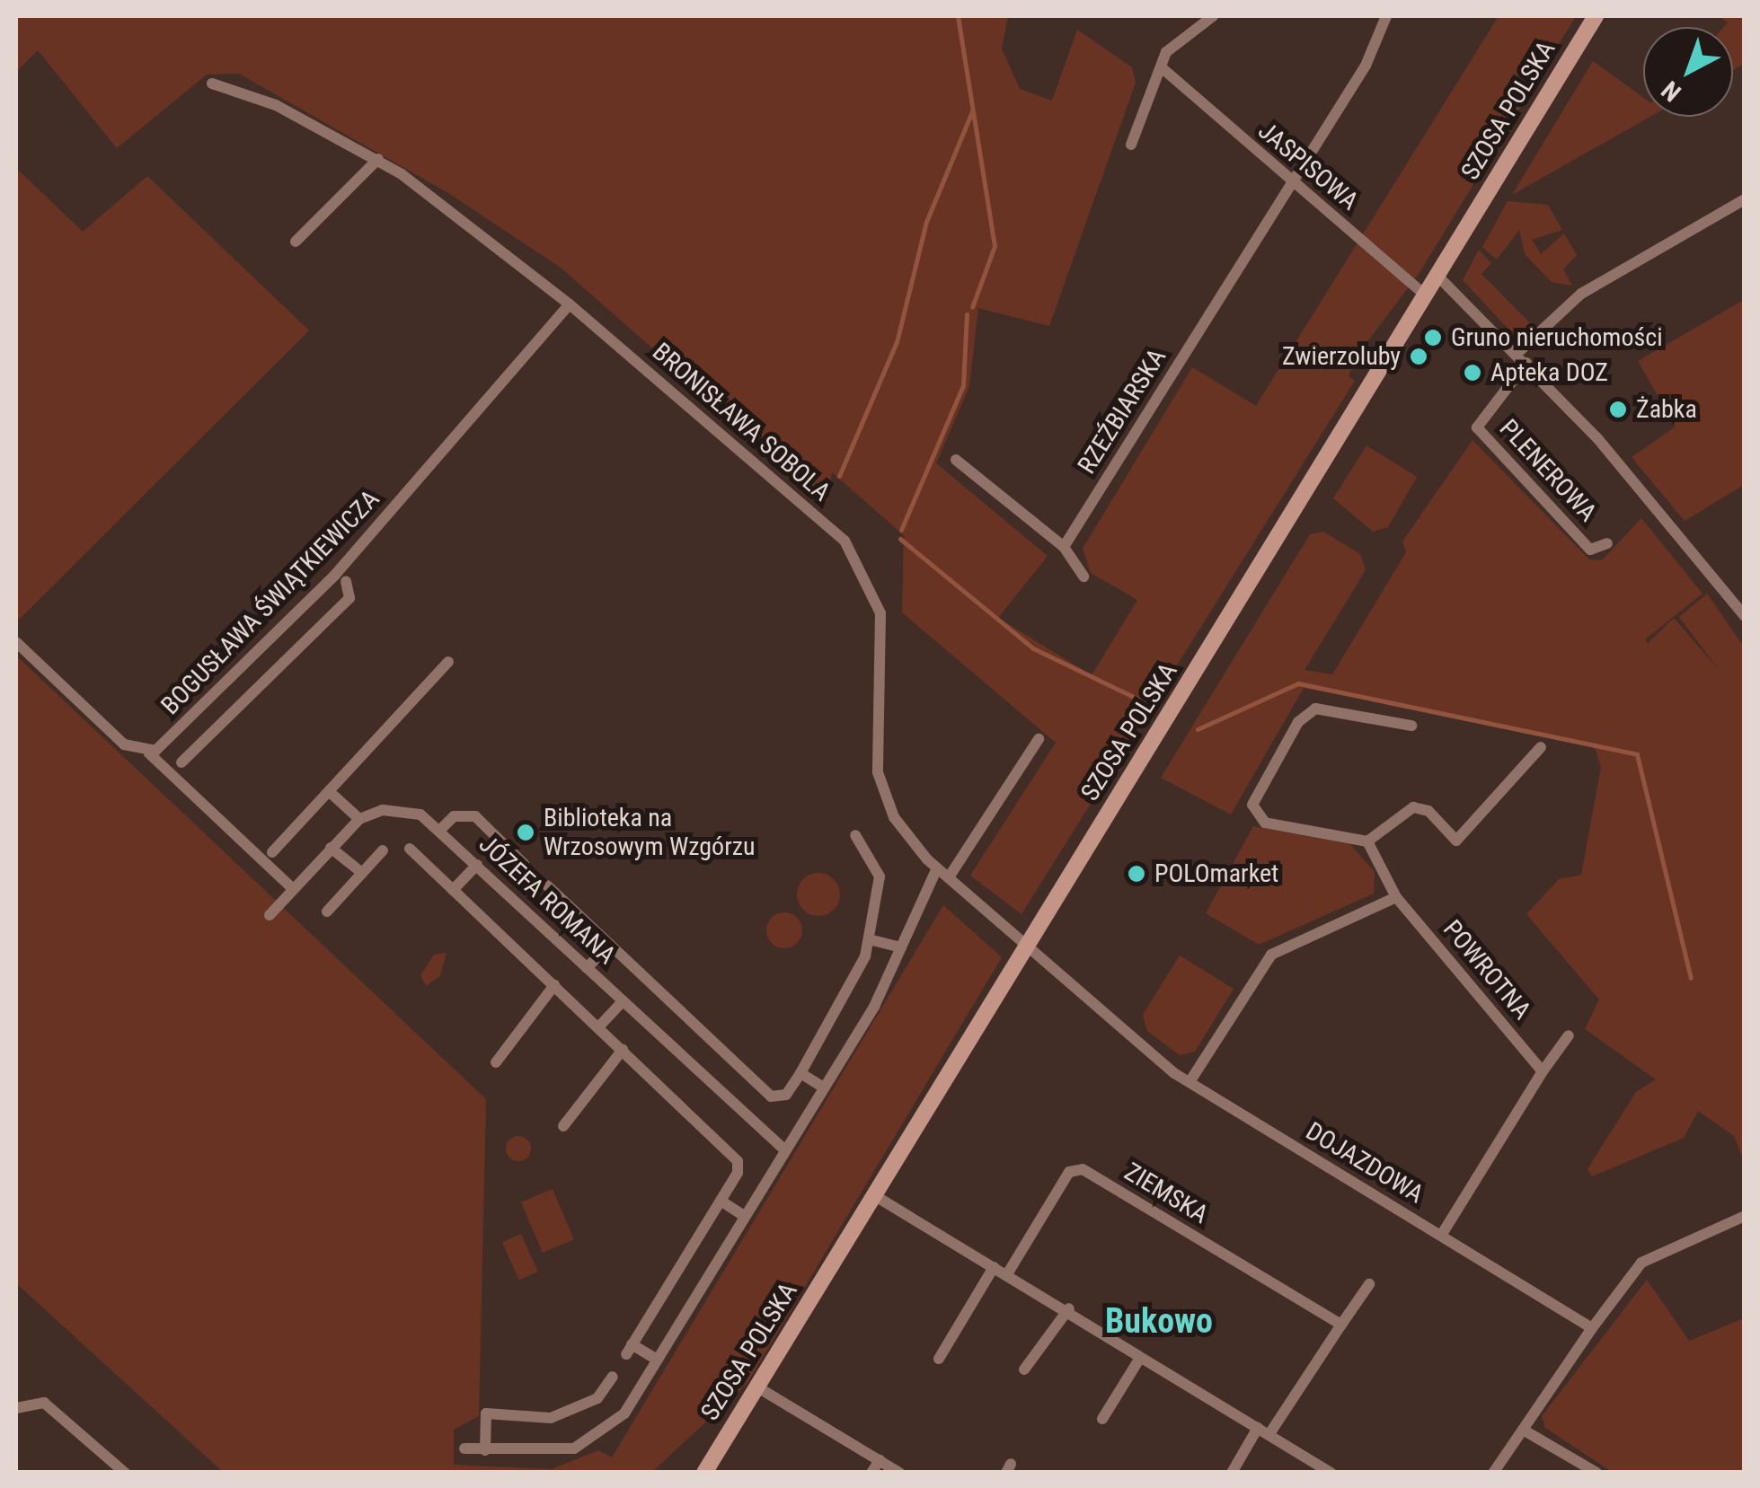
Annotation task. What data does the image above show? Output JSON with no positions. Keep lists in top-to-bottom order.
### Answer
{
  "streets": {
    "street": [
      "SZOSA POLSKA",
      "JASPISOWA",
      "RZEŹBIARSKA",
      "BRONISŁAWA SOBOLA",
      "PLENEROWA",
      "BOGUSŁAWA ŚWIĄTKIEWICZA",
      "JÓZEFA ROMANA",
      "POWROTNA",
      "DOJAZDOWA",
      "ZIEMSKA"
    ]
  },
  "crossings": [
    ["SZOSA POLSKA", "JASPISOWA"],
    ["SZOSA POLSKA", "BRONISŁAWA SOBOLA"],
    ["SZOSA POLSKA", "DOJAZDOWA"],
    ["JASPISOWA", "RZEŹBIARSKA"],
    ["BRONISŁAWA SOBOLA", "BOGUSŁAWA ŚWIĄTKIEWICZA"],
    ["BRONISŁAWA SOBOLA", "DOJAZDOWA"]
  ],
  "districts": ["Bukowo"],
  "places": [
    "Gruno nieruchomości",
    "Zwierzoluby",
    "Apteka DOZ",
    "Żabka",
    "Biblioteka na Wrzosowym Wzgórzu",
    "POLOmarket"
  ],
  "north": "bottom left"
}
